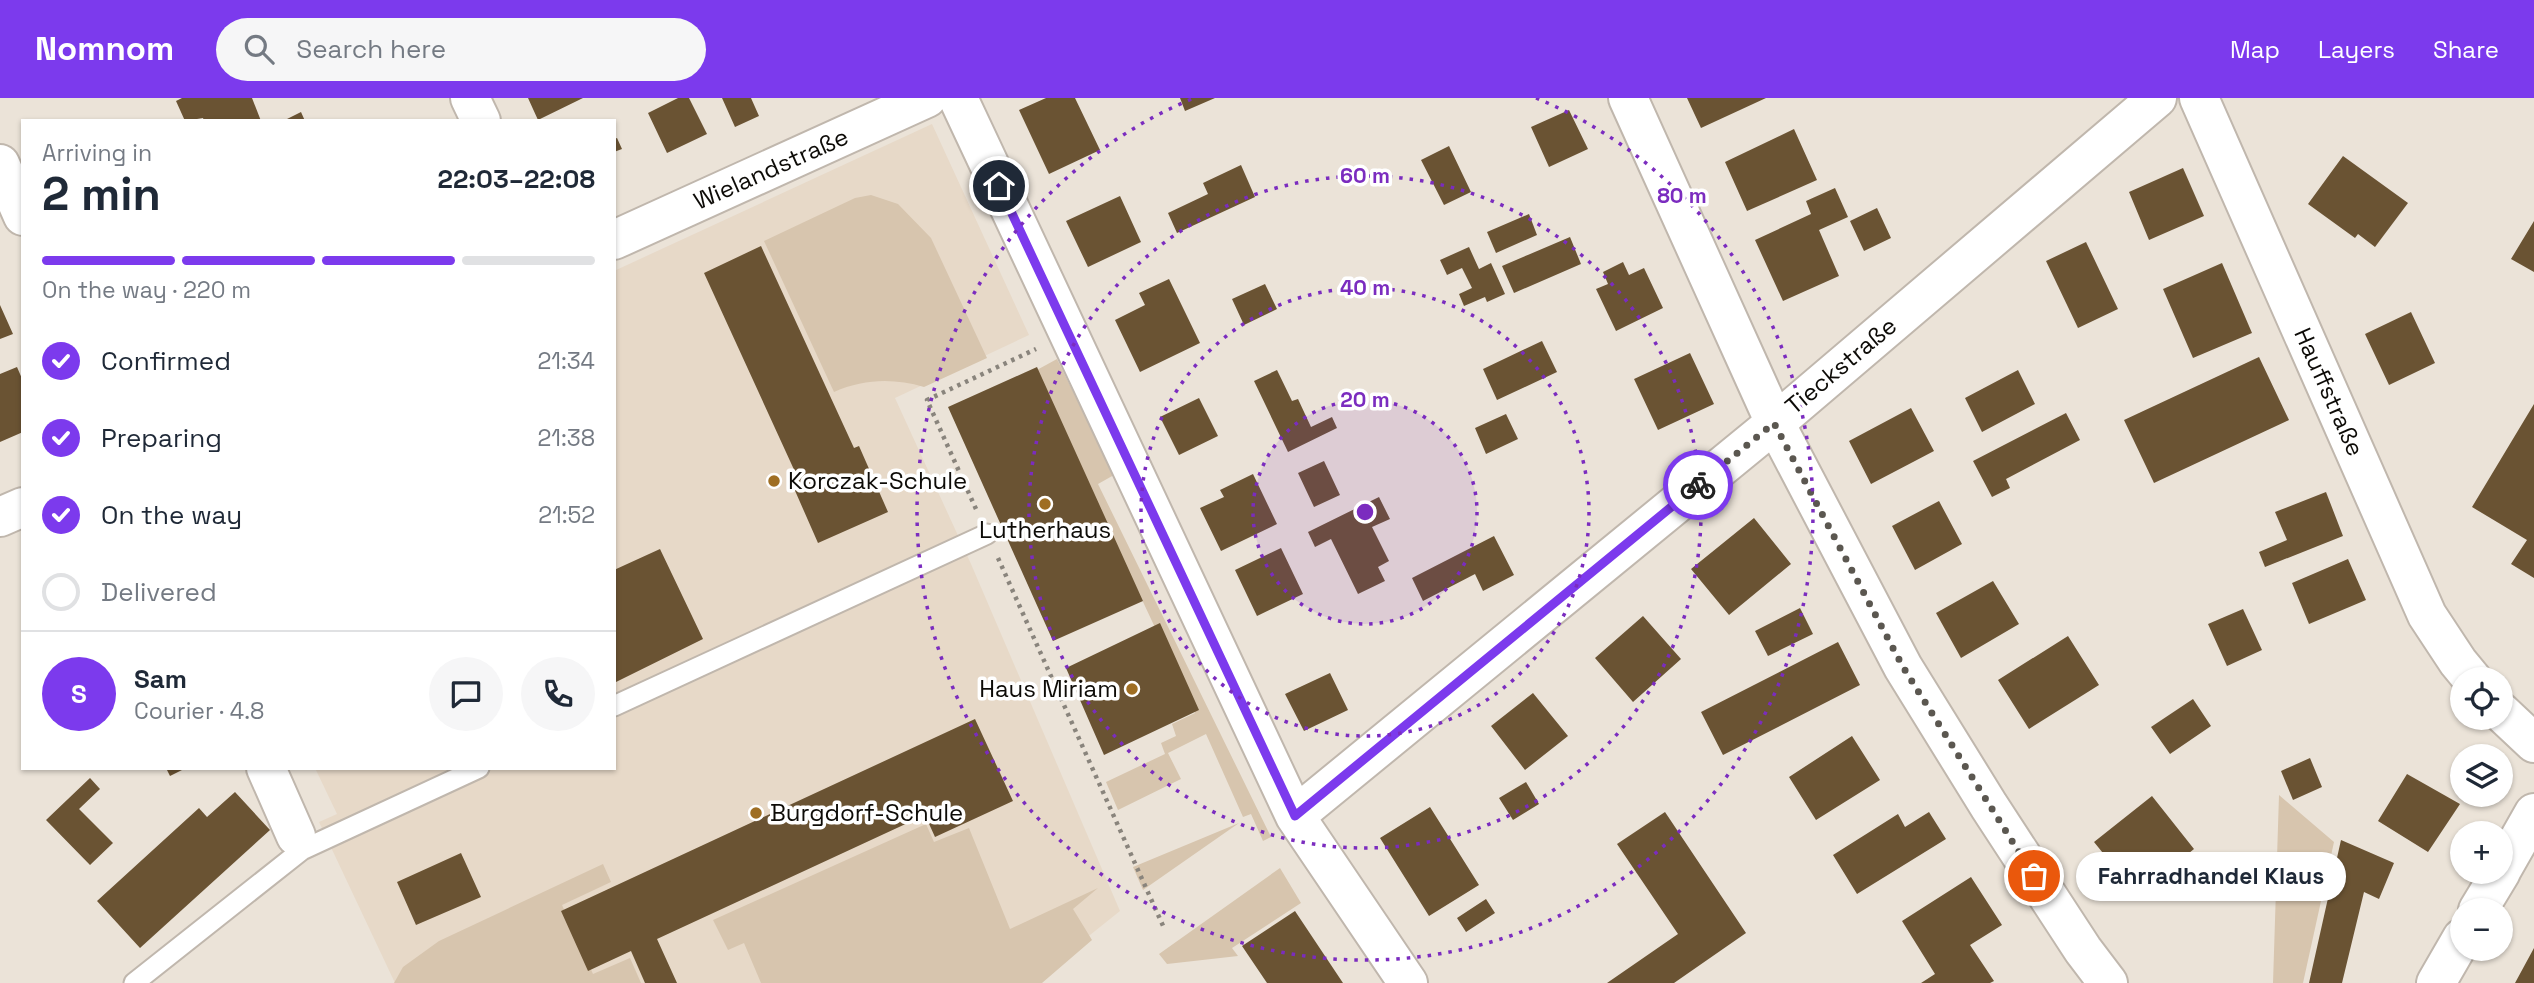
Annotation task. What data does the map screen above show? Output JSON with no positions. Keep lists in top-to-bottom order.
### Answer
{
  "streets": {
    "street": ["Wielandstraße", "Tieckstraße", "Hauffstraße"]
  },
  "places": [
    "Korczak-Schule",
    "Lutherhaus",
    "Haus Miriam",
    "Burgdorf-Schule",
    "Fahrradhandel Klaus"
  ],
  "page": {
    "header": "Nomnom",
    "search": "Search here",
    "nav": ["Map", "Layers", "Share"],
    "heading": ["2 min", "Arriving in", "22:03–22:08"],
    "panel": ["Sam", "Courier · 4.8"],
    "bar": "On the way · 220 m",
    "list": [
      ["Confirmed", "21:34"],
      ["Preparing", "21:38"],
      ["On the way", "21:52"],
      "Delivered"
    ],
    "round": "S",
    "map_buttons": ["+", "−"],
    "bubble": "Fahrradhandel Klaus"
  },
  "rings": [
    "60 m",
    "80 m",
    "40 m",
    "20 m"
  ]
}
